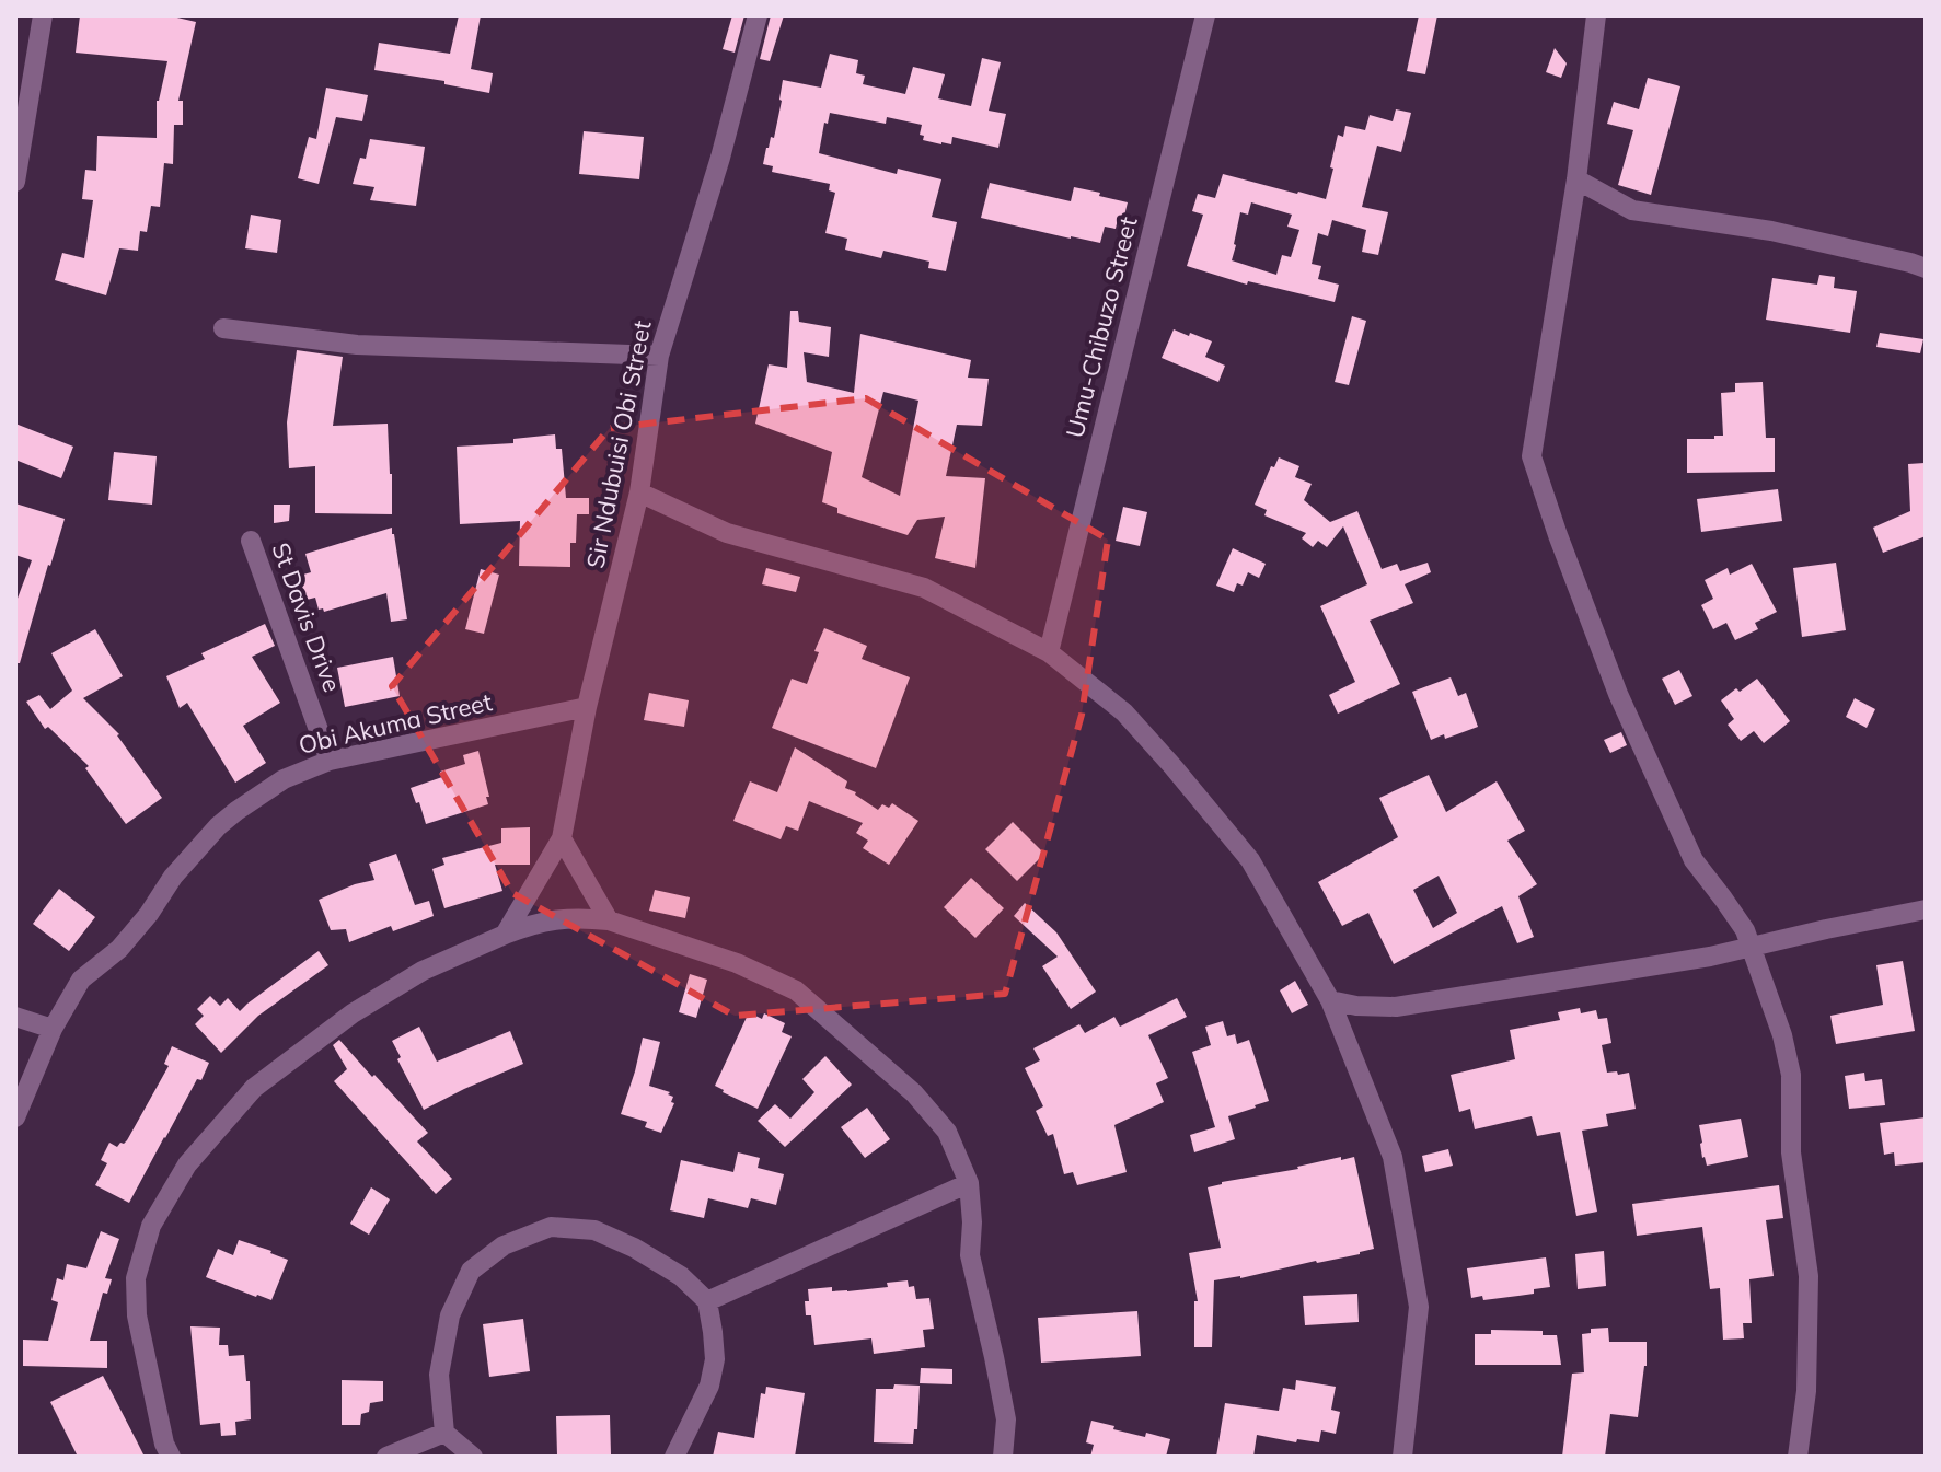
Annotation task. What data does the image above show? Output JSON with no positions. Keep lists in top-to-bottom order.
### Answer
{
  "streets": {
    "street": [
      "Umu-Chibuzo Street",
      "Sir Ndubuisi Obi Street",
      "St Davis Drive",
      "Obi Akuma Street"
    ]
  },
  "crossings": [
    ["Sir Ndubuisi Obi Street", "Obi Akuma Street"],
    ["St Davis Drive", "Obi Akuma Street"]
  ]
}
